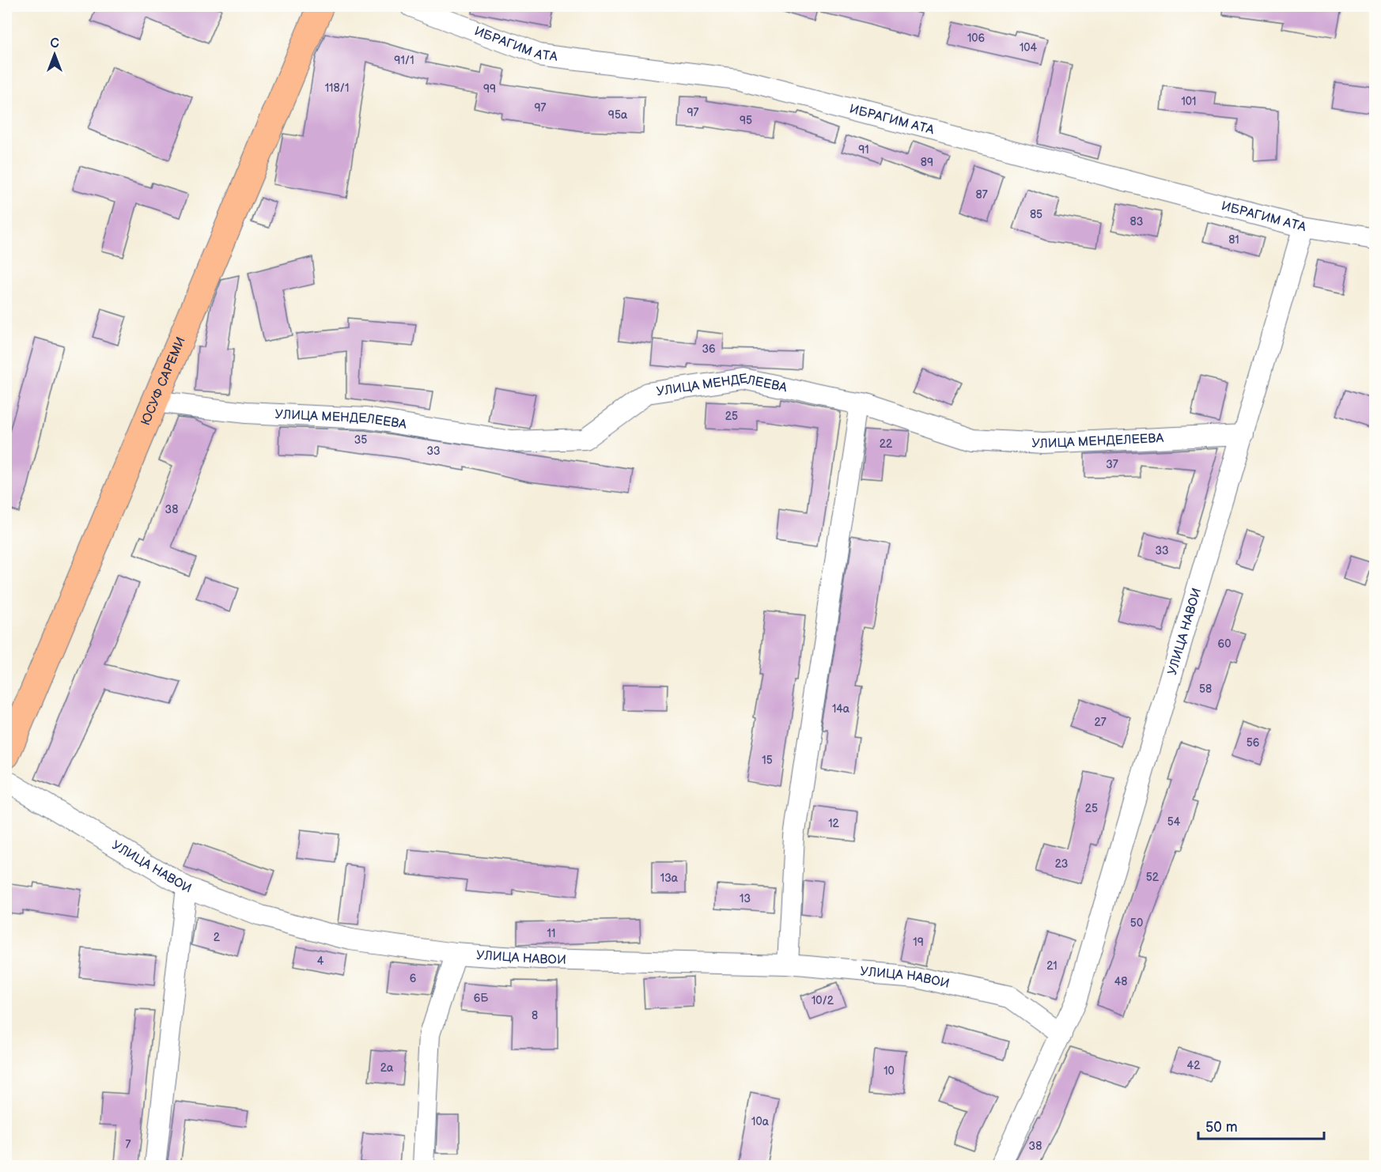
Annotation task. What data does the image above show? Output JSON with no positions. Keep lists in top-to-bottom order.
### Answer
{
  "streets": {
    "main road": ["ЮСУФ САРЕМИ"],
    "street": ["ИБРАГИМ АТА", "УЛИЦА МЕНДЕЛЕЕВА", "УЛИЦА НАВОИ"]
  },
  "crossings": [
    ["ИБРАГИМ АТА", "УЛИЦА НАВОИ"],
    ["ЮСУФ САРЕМИ", "УЛИЦА МЕНДЕЛЕЕВА"],
    ["УЛИЦА МЕНДЕЛЕЕВА", "УЛИЦА НАВОИ"]
  ],
  "house_numbers": [
    "106",
    "104",
    "91/1",
    "118/1",
    "99",
    "101",
    "97",
    "97",
    "95а",
    "95",
    "91",
    "89",
    "87",
    "85",
    "83",
    "81",
    "36",
    "25",
    "35",
    "22",
    "33",
    "37",
    "38",
    "33",
    "60",
    "58",
    "14а",
    "27",
    "56",
    "15",
    "25",
    "54",
    "12",
    "23",
    "52",
    "13а",
    "13",
    "50",
    "11",
    "2",
    "19",
    "4",
    "21",
    "6",
    "48",
    "6Б",
    "10/2",
    "8",
    "42",
    "2а",
    "10",
    "10а",
    "7",
    "38"
  ],
  "scale_bar": "50 m",
  "north": "top"
}
